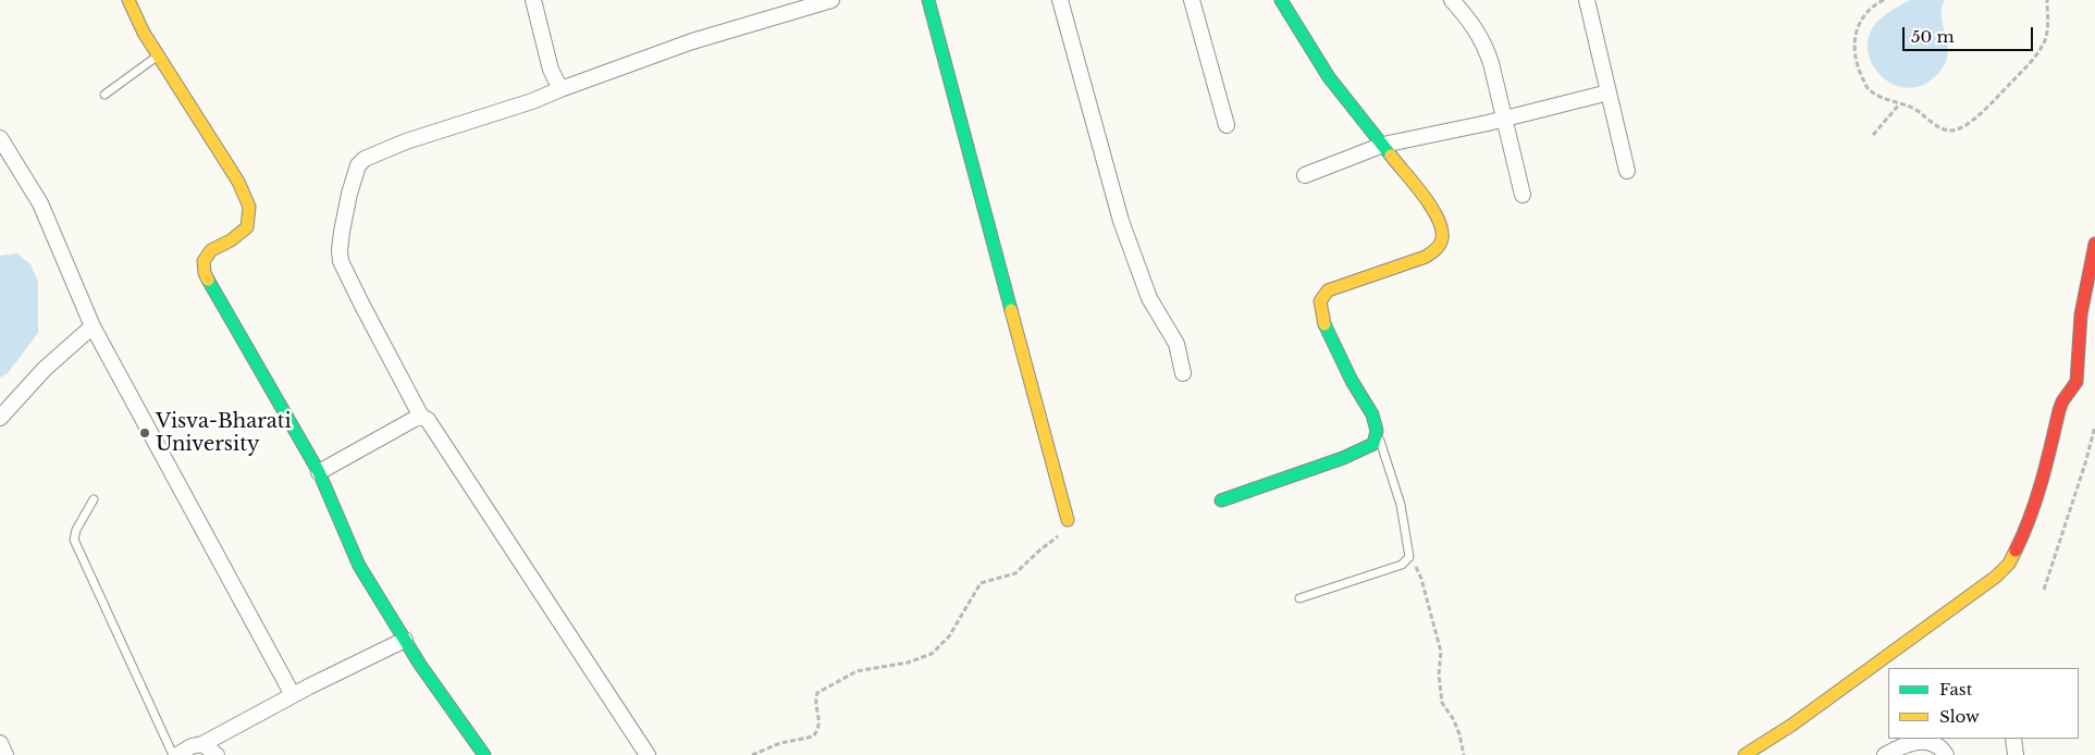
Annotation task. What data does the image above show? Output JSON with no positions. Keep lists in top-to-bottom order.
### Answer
{
  "places": ["Visva-Bharati University"],
  "legend": ["Fast", "Slow"],
  "scale_bar": "50 m"
}
